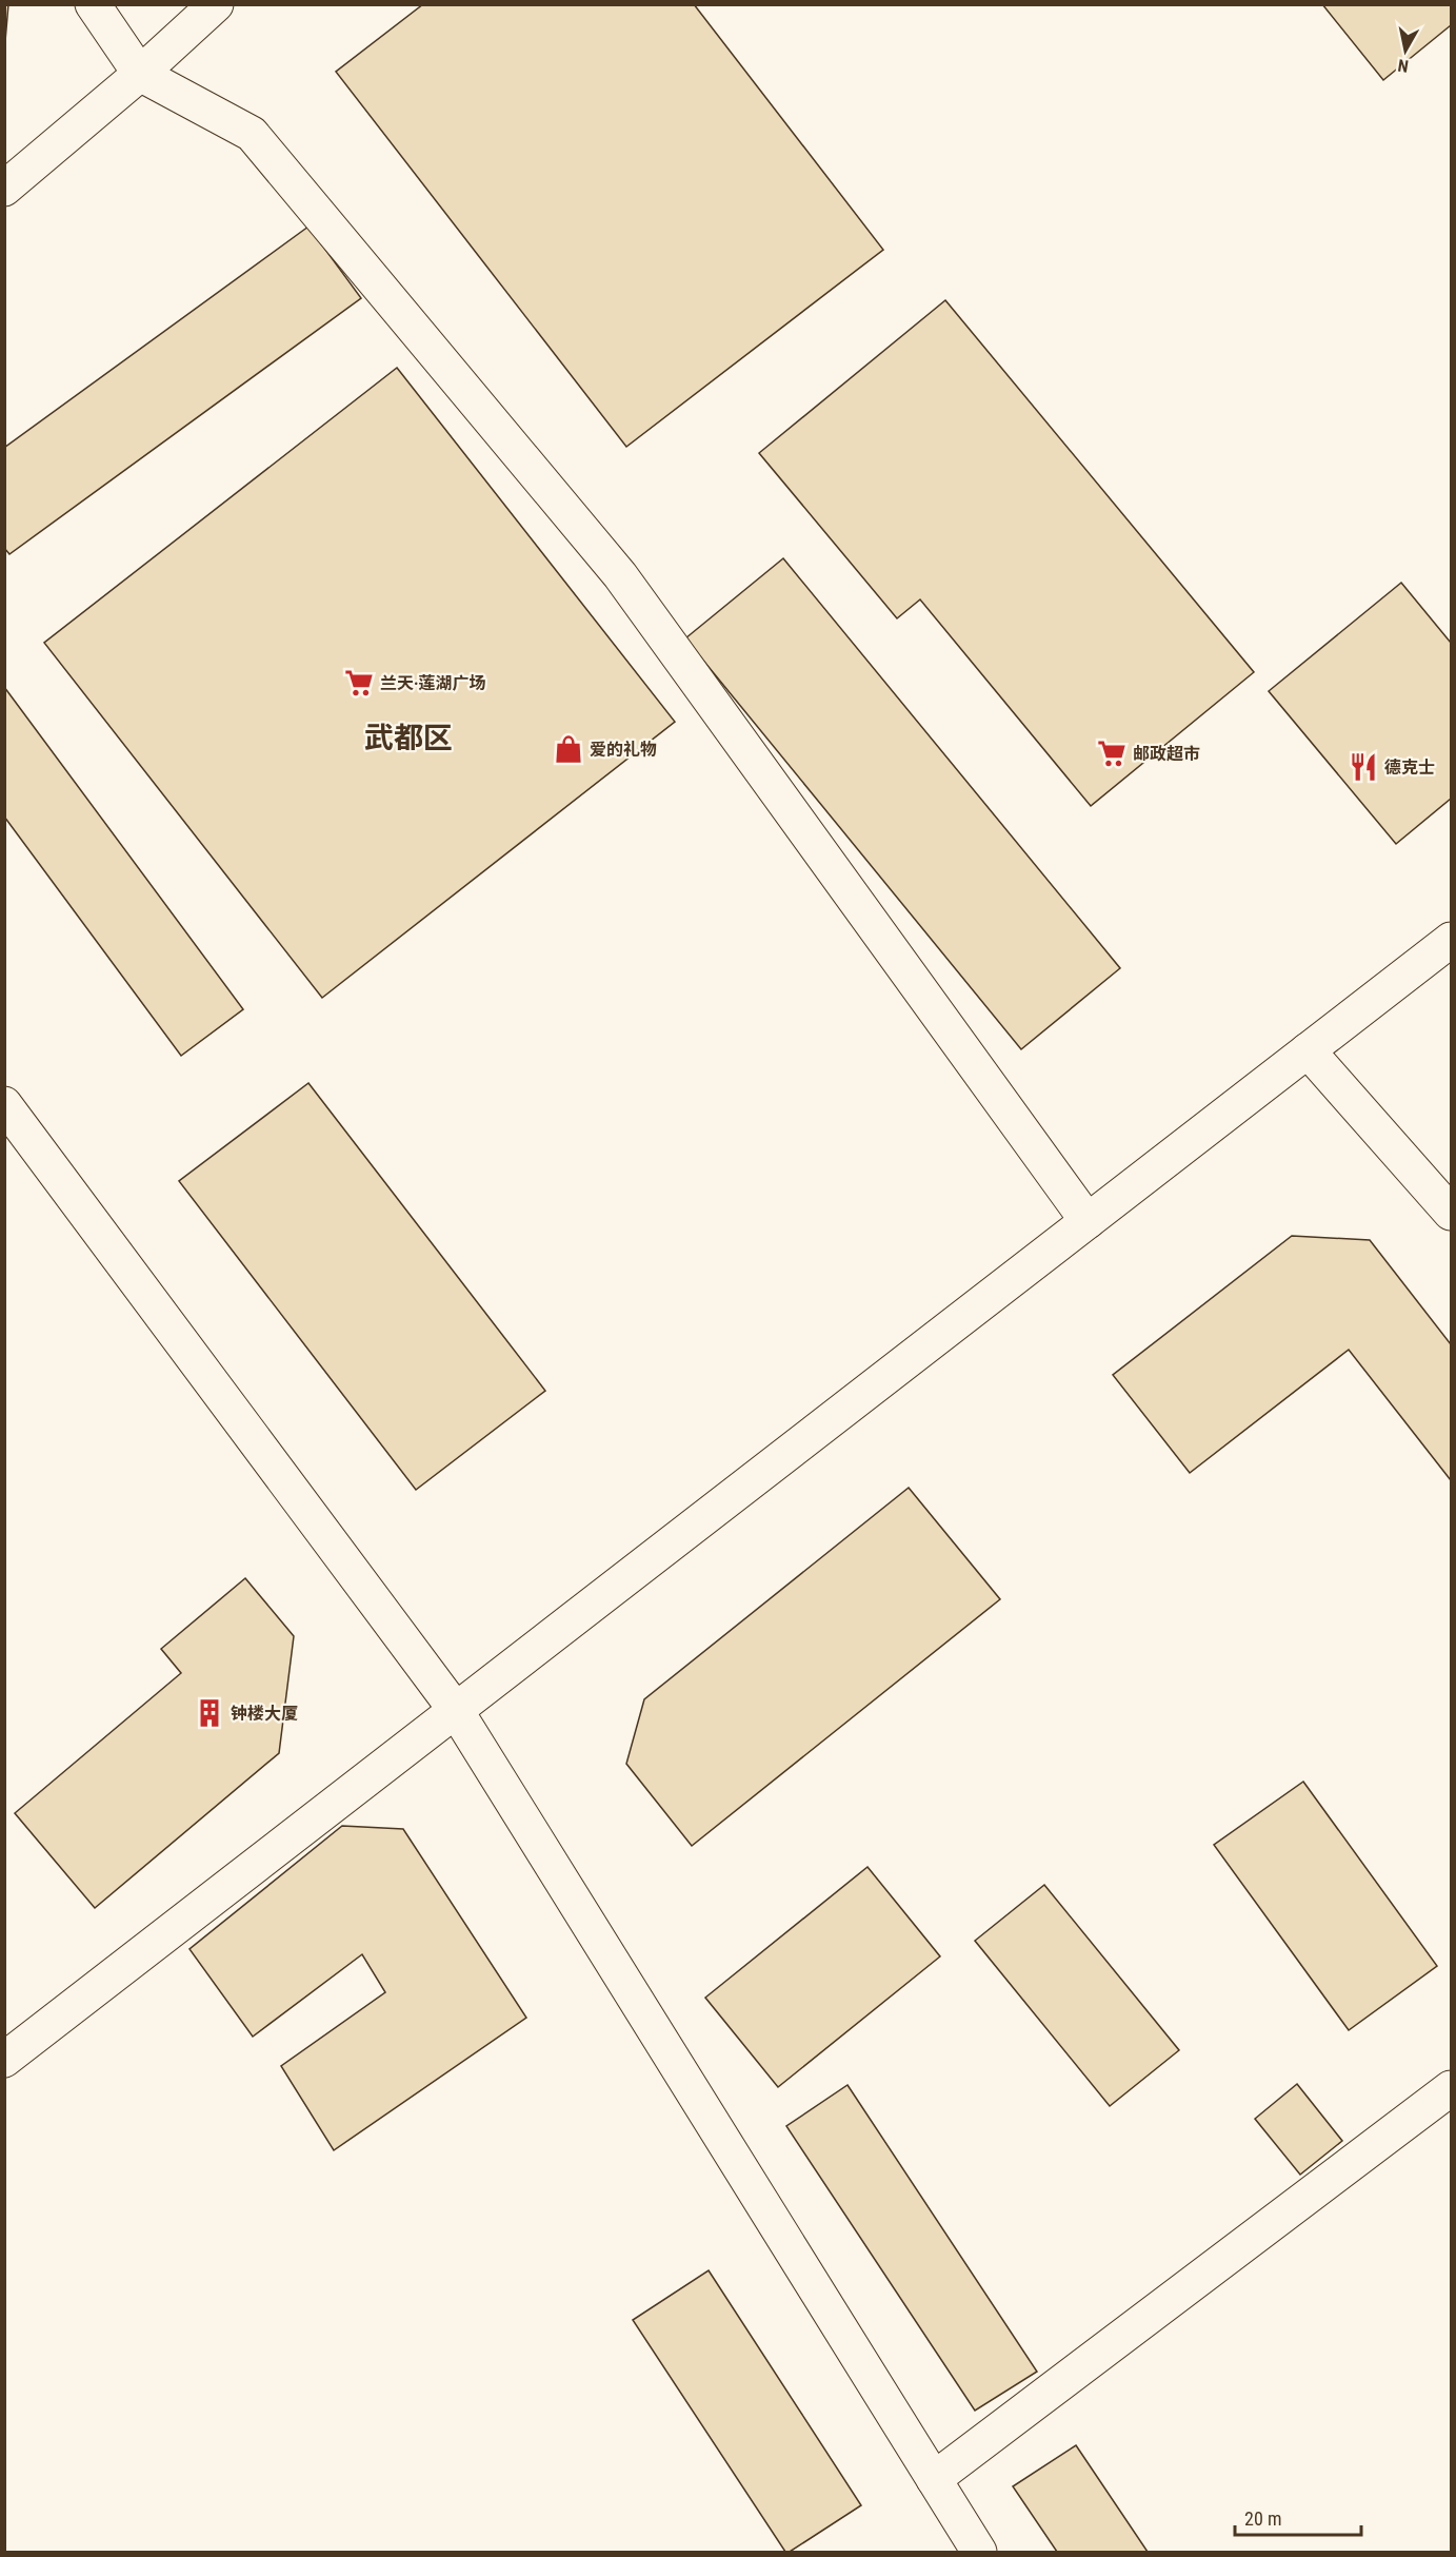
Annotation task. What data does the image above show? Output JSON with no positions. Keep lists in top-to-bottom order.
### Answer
{
  "districts": ["武都区"],
  "places": {
    "supermarket": ["兰天·莲湖广场", "邮政超市"],
    "shop": ["爱的礼物"],
    "restaurant": ["德克士"],
    "building": ["钟楼大厦"]
  },
  "scale_bar": "20 m",
  "north": "bottom"
}
